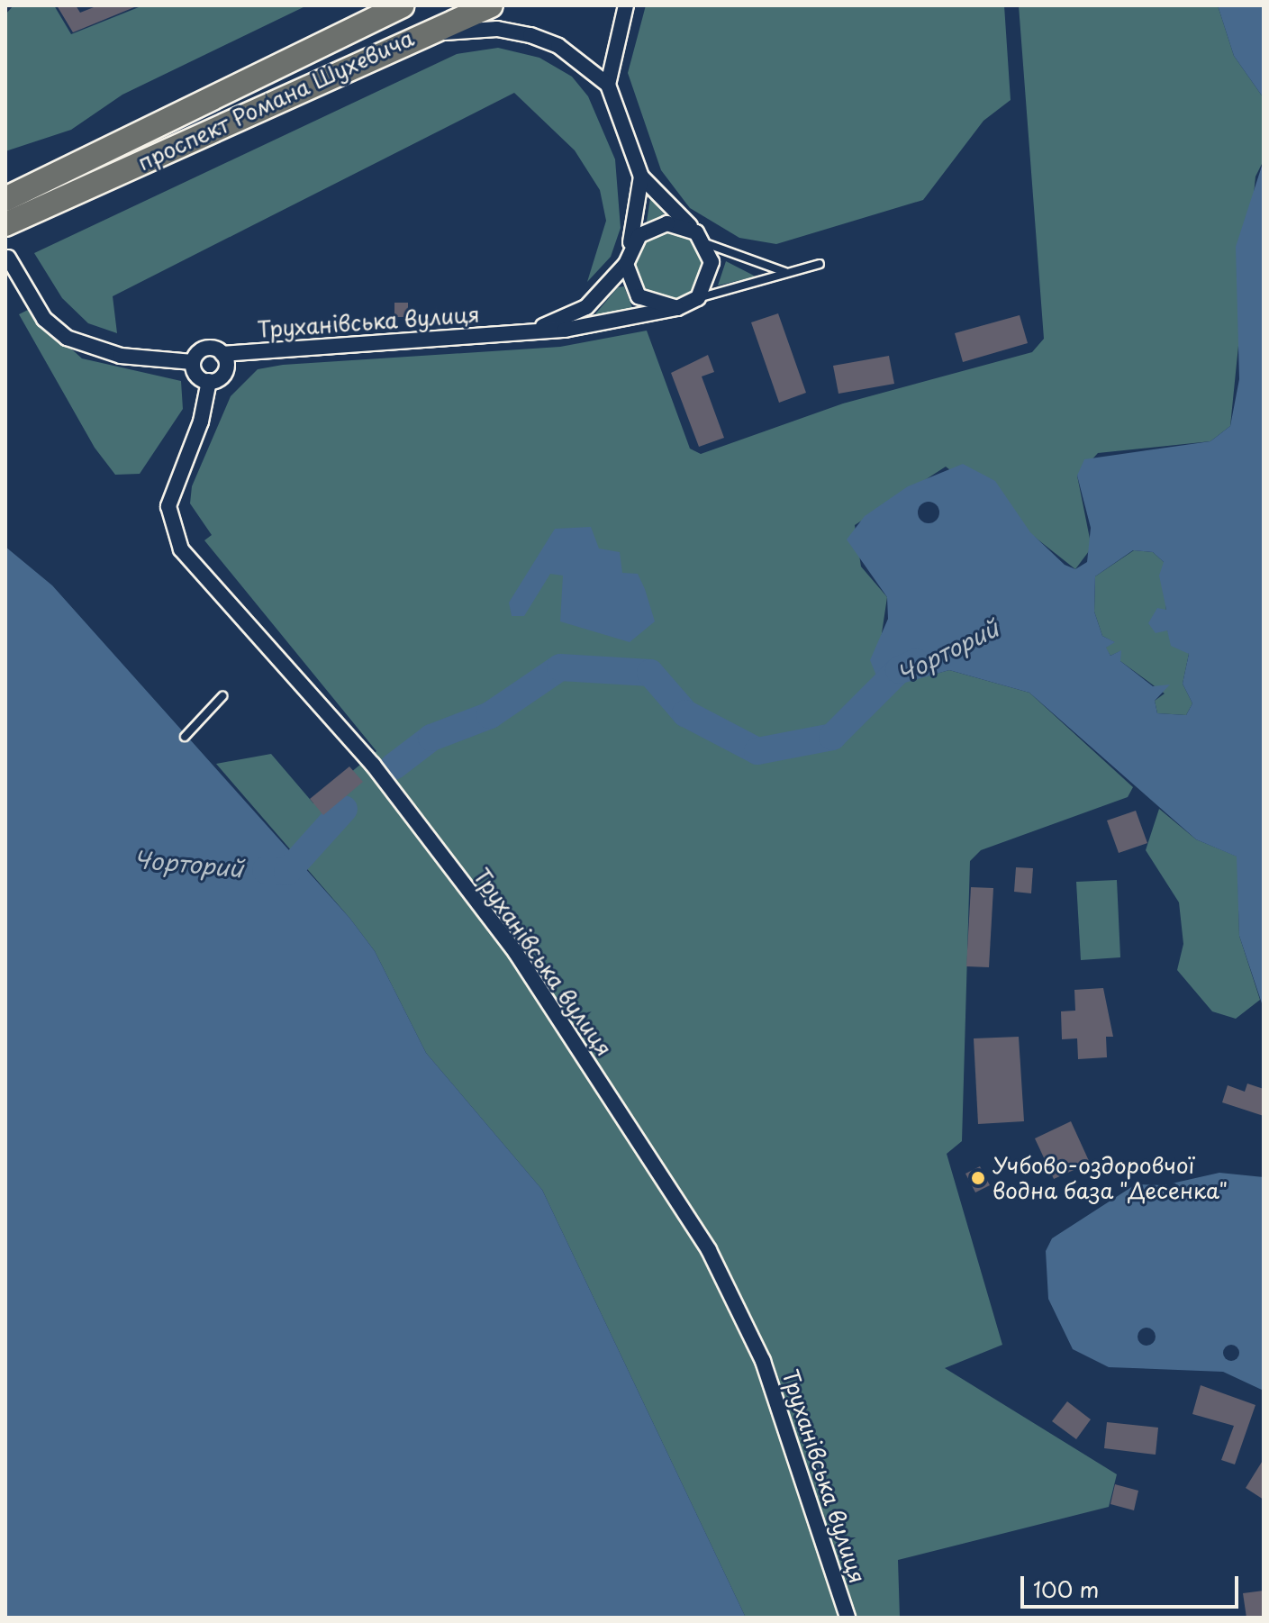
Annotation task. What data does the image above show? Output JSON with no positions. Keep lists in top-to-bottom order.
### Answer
{
  "streets": {
    "main road": ["проспект Романа Шухевича"],
    "street": ["Труханівська вулиця"]
  },
  "water": ["Чорторий"],
  "places": ["Учбово-оздоровчої водна база \"Десенка\""],
  "scale_bar": "100 m"
}
